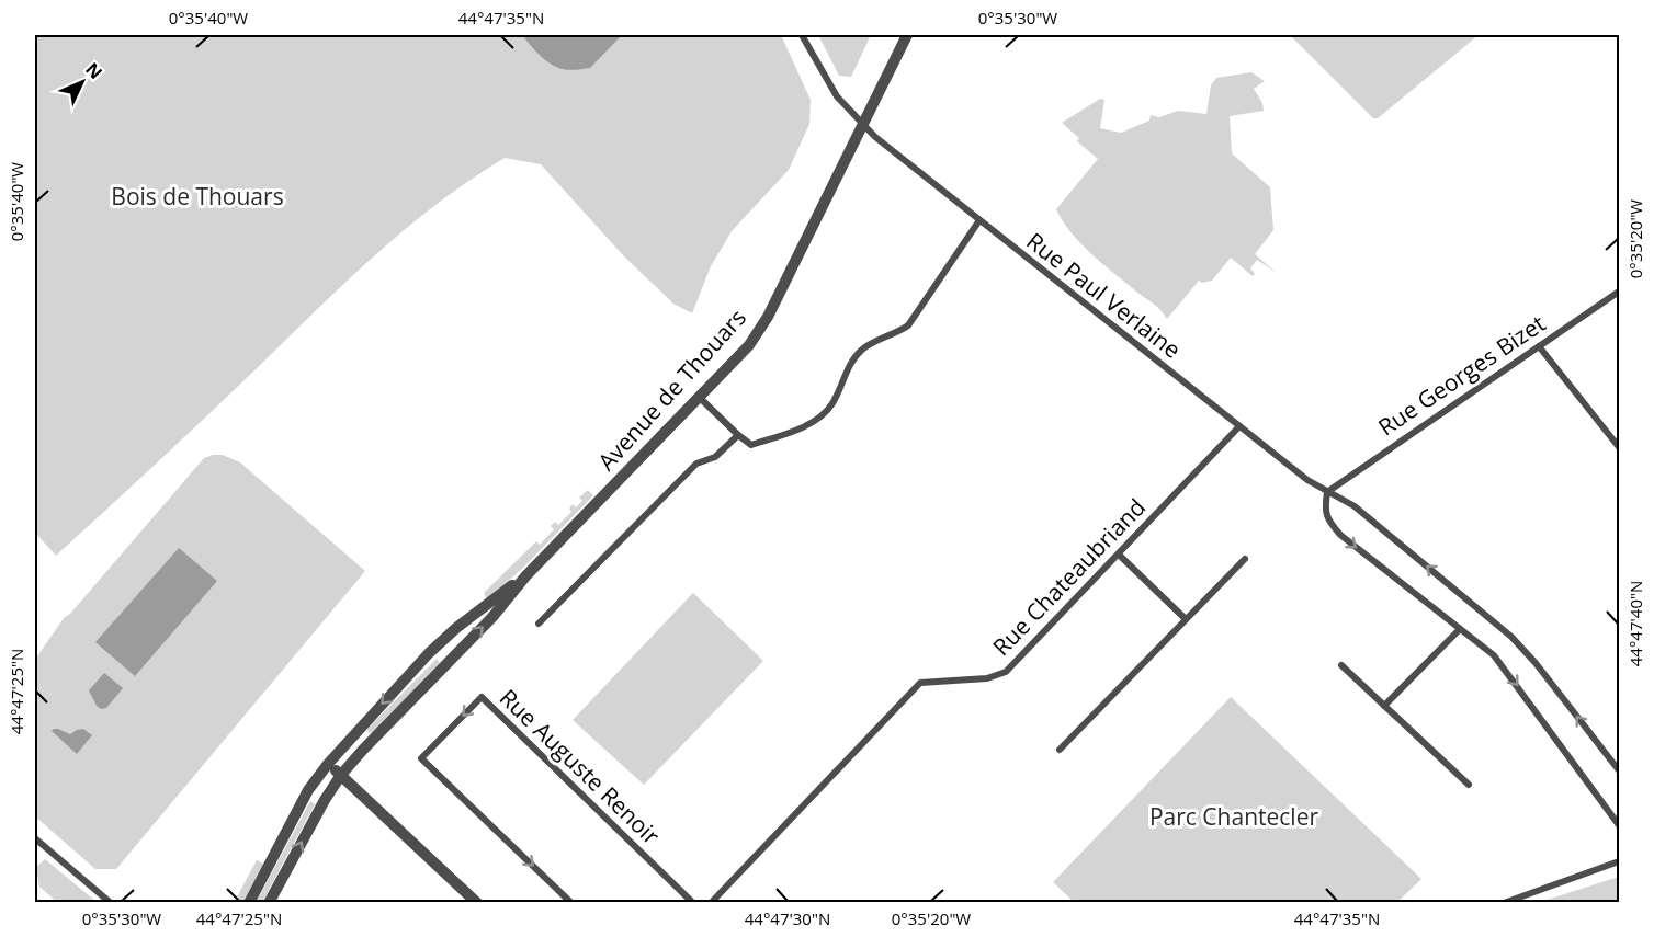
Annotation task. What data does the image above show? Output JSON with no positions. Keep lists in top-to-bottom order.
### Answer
{
  "streets": {
    "street": [
      "Rue Paul Verlaine",
      "Rue Georges Bizet",
      "Avenue de Thouars",
      "Rue Chateaubriand",
      "Rue Auguste Renoir"
    ]
  },
  "crossings": [
    ["Rue Paul Verlaine", "Rue Georges Bizet"],
    ["Rue Paul Verlaine", "Avenue de Thouars"],
    ["Rue Paul Verlaine", "Rue Chateaubriand"]
  ],
  "parks": ["Bois de Thouars", "Parc Chantecler"],
  "north": "top right",
  "coordinates": [
    "0°35'40\"W",
    "44°47'35\"N",
    "0°35'30\"W",
    "0°35'20\"W",
    "44°47'40\"N",
    "44°47'25\"N",
    "44°47'30\"N"
  ]
}
